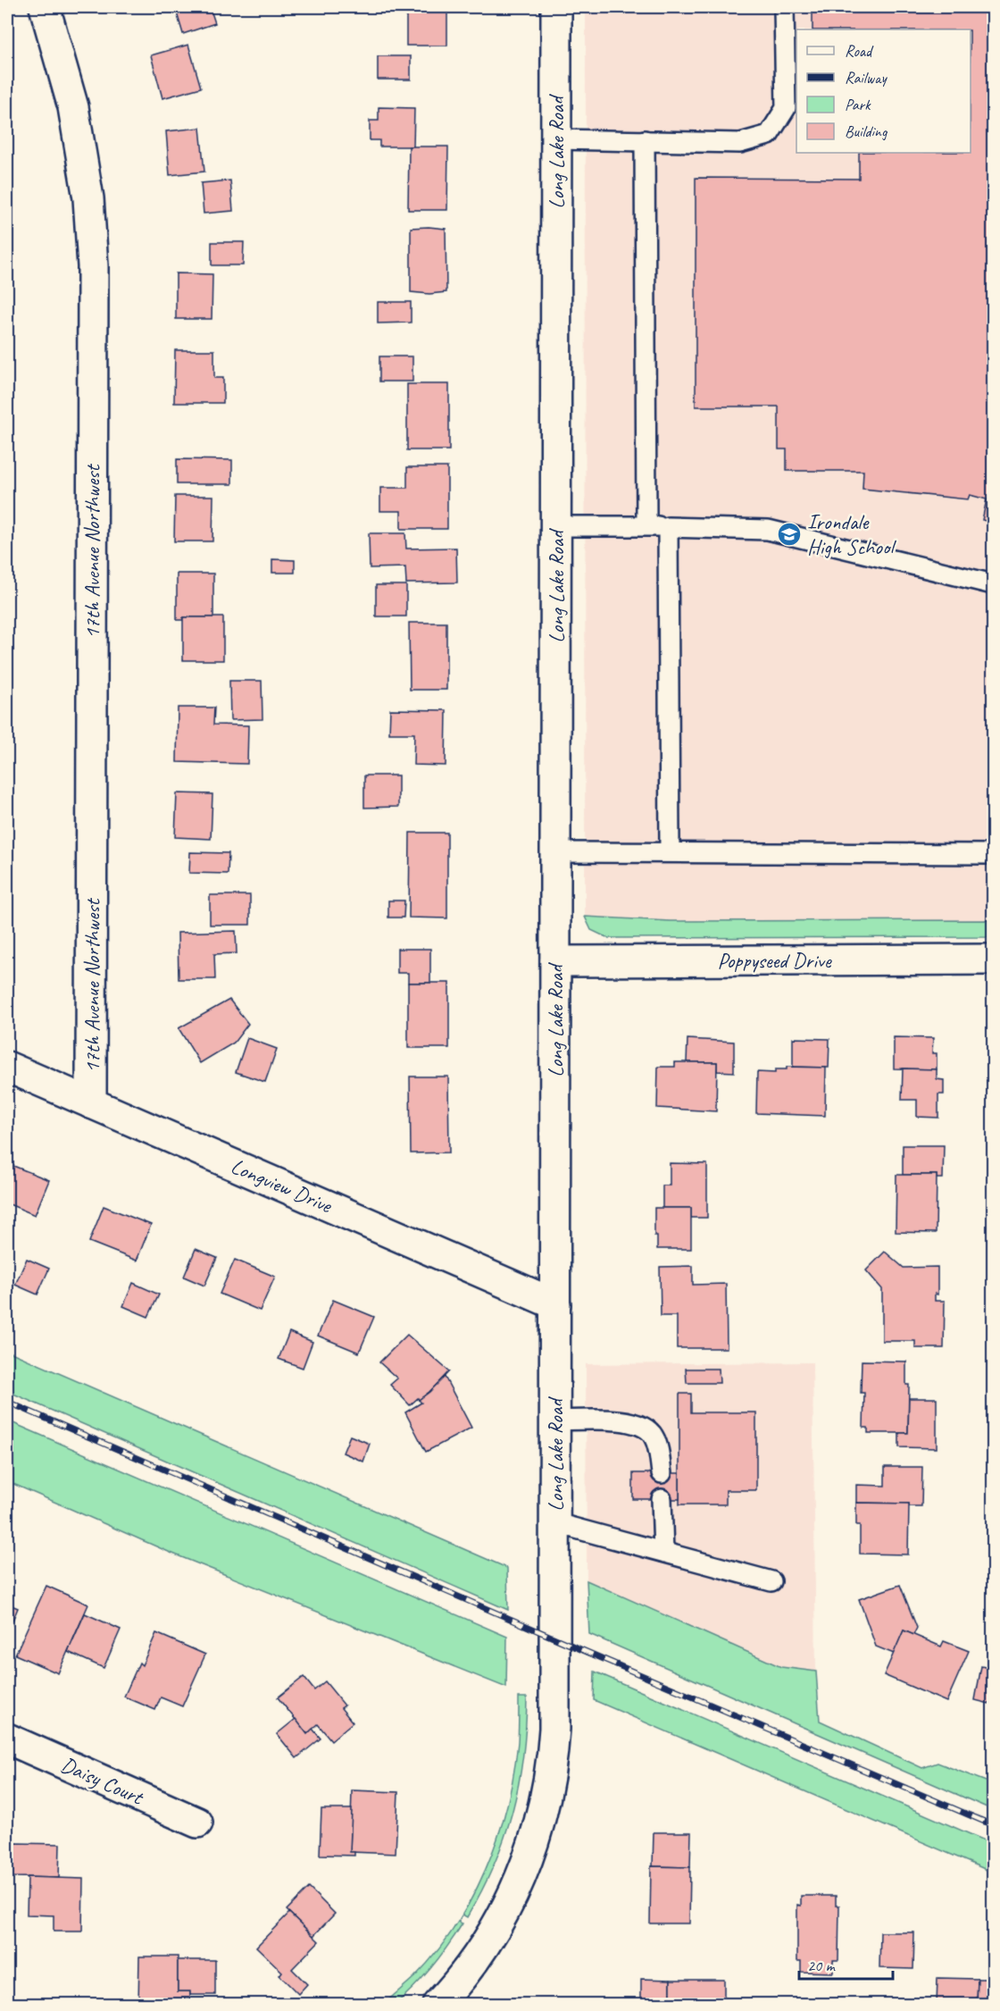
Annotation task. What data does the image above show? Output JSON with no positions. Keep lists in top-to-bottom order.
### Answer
{
  "streets": {
    "street": [
      "Long Lake Road",
      "17th Avenue Northwest",
      "Poppyseed Drive",
      "Longview Drive",
      "Daisy Court"
    ]
  },
  "crossings": [
    ["Long Lake Road", "Poppyseed Drive"],
    ["Long Lake Road", "Longview Drive"],
    ["17th Avenue Northwest", "Longview Drive"]
  ],
  "places": {
    "school or university": ["Irondale High School"]
  },
  "legend": [
    "Road",
    "Railway",
    "Park",
    "Building"
  ],
  "scale_bar": "20 m"
}
